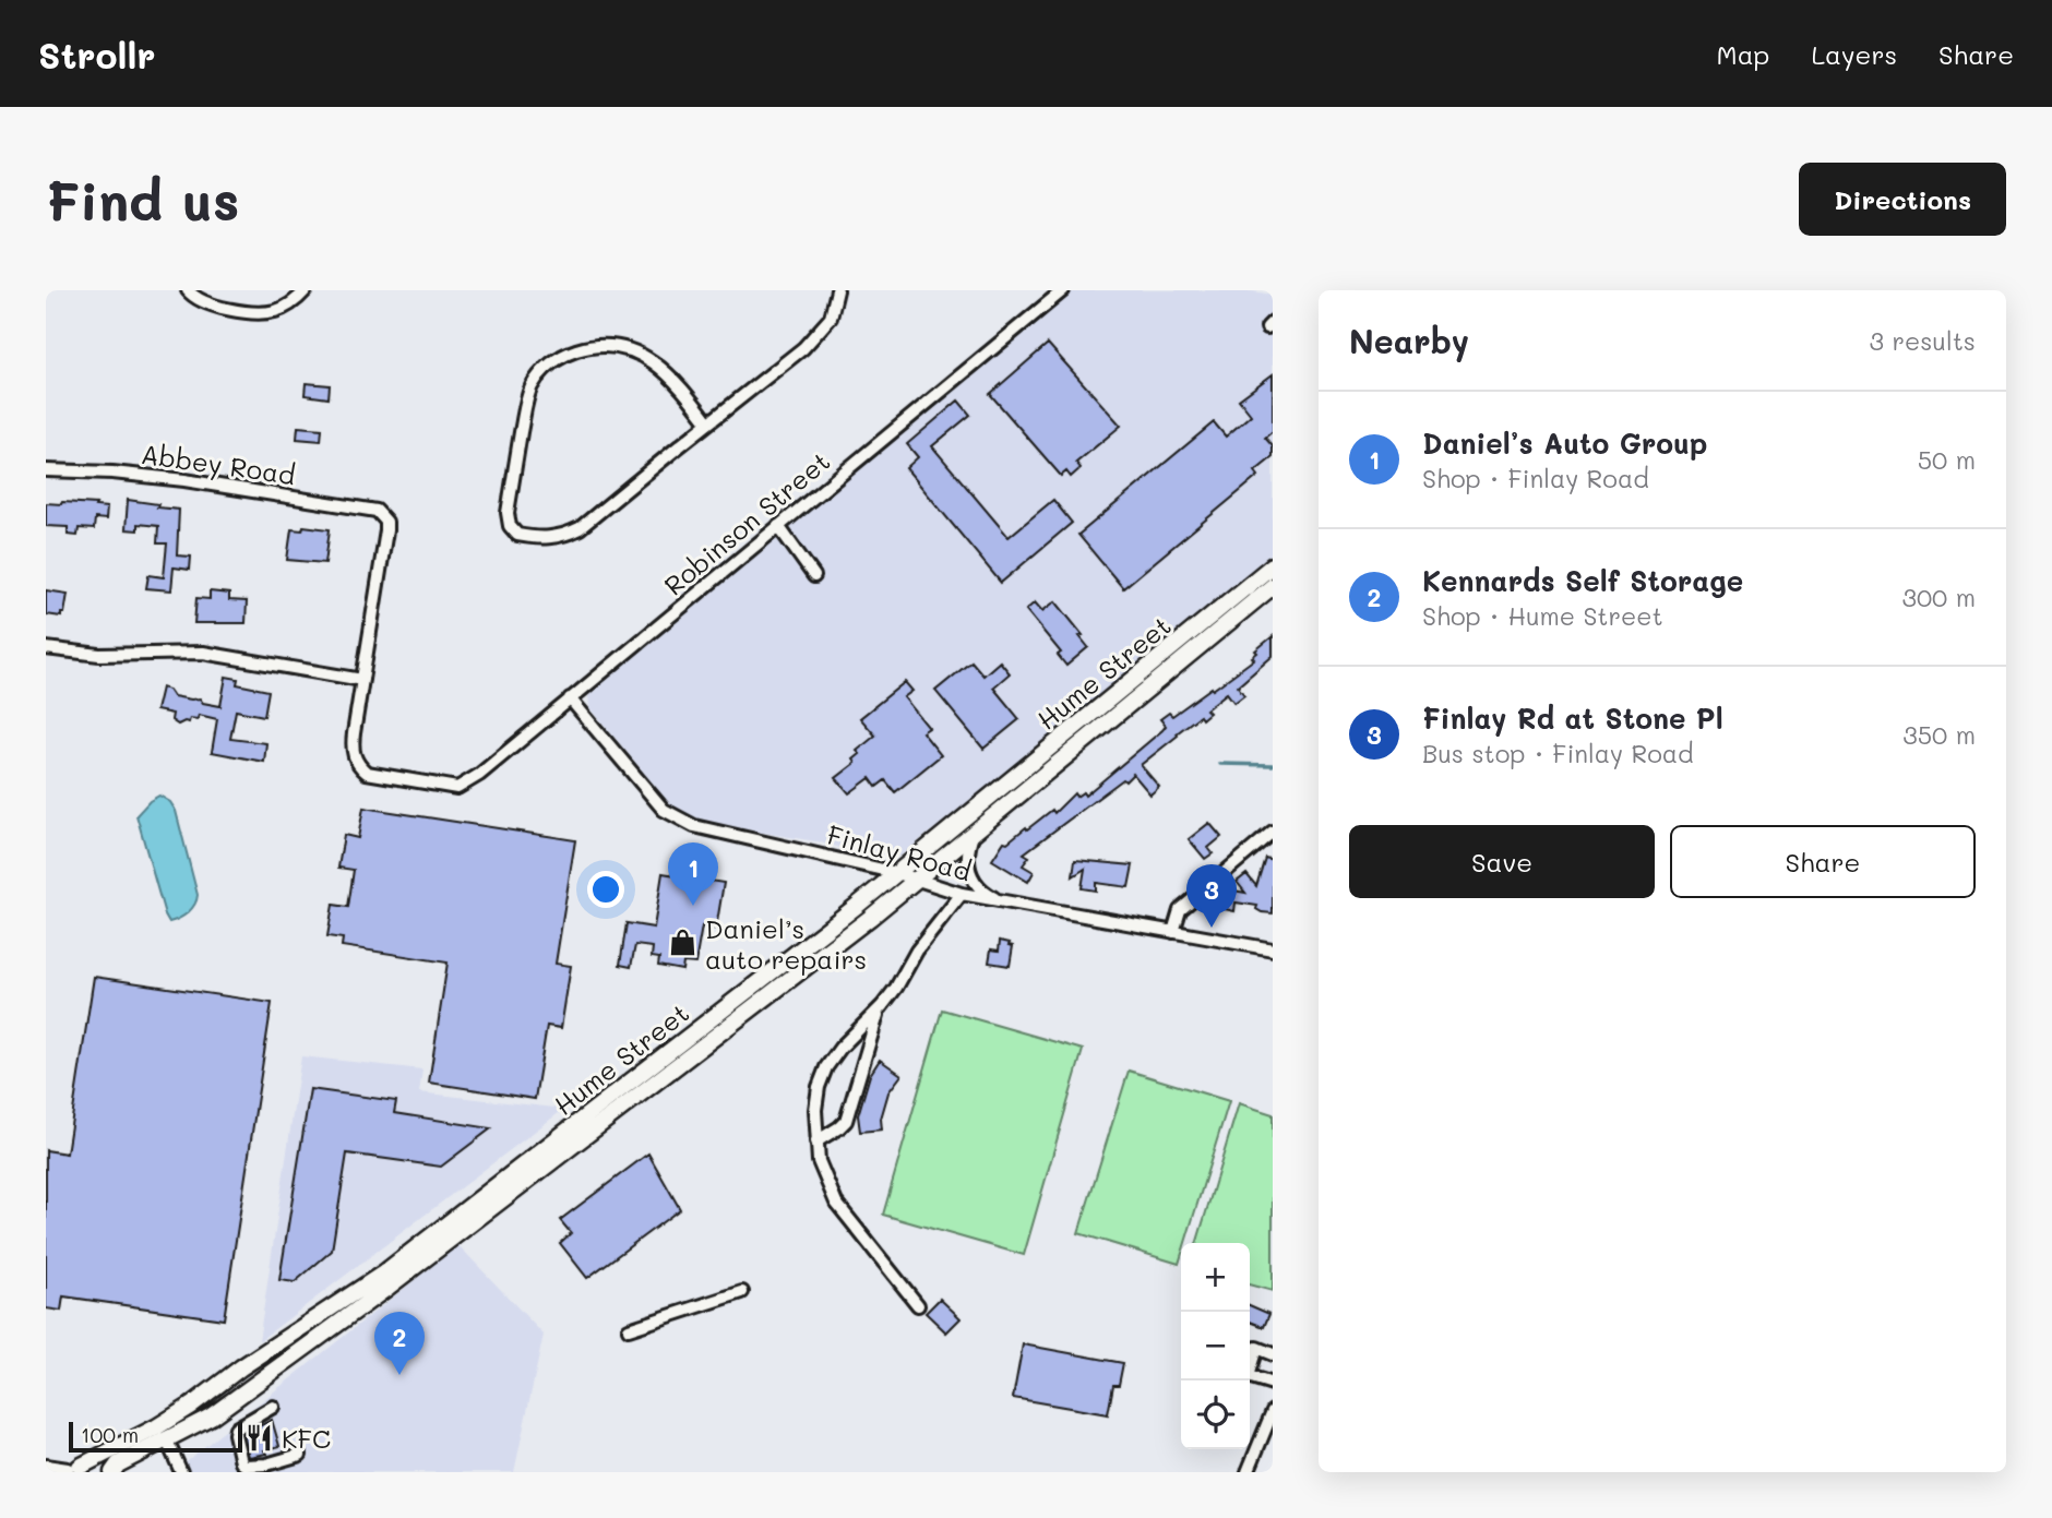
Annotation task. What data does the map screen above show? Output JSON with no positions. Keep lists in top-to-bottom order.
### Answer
{
  "streets": {
    "main road": ["Hume Street"],
    "street": ["Abbey Road", "Robinson Street", "Finlay Road"]
  },
  "crossings": [
    ["Abbey Road", "Robinson Street"],
    ["Robinson Street", "Finlay Road"],
    ["Hume Street", "Finlay Road"]
  ],
  "places": {
    "shop": ["Daniel’s auto repairs"],
    "restaurant": ["KFC"]
  },
  "scale_bar": "100 m",
  "page": {
    "header": "Strollr",
    "nav": ["Map", "Layers", "Share"],
    "buttons": [
      "Directions",
      ["Save", "Share"]
    ],
    "title": "Find us",
    "heading": ["Nearby", "3 results"],
    "list": [
      {
        "mark": "1",
        "name": "Daniel’s Auto Group",
        "note": "Shop · Finlay Road",
        "value": "50 m"
      },
      {
        "mark": "2",
        "name": "Kennards Self Storage",
        "note": "Shop · Hume Street",
        "value": "300 m"
      },
      {
        "mark": "3",
        "name": "Finlay Rd at Stone Pl",
        "note": "Bus stop · Finlay Road",
        "value": "350 m"
      }
    ],
    "pins": ["1", "3", "2"],
    "map_buttons": ["+", "−"],
    "scale": "100 m"
  }
}
